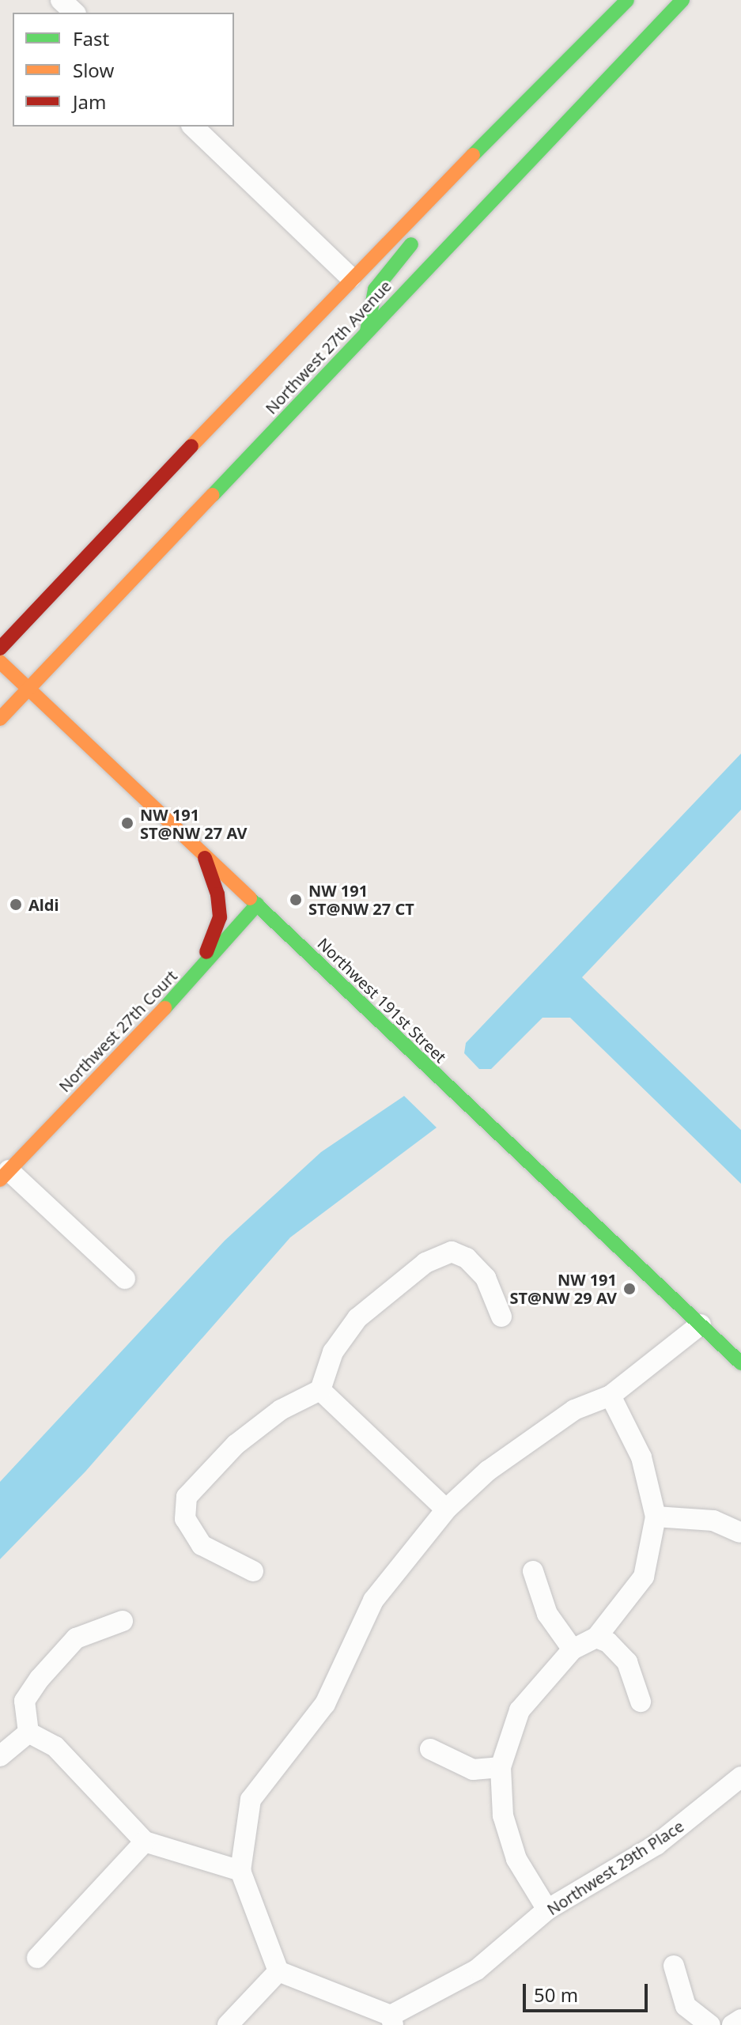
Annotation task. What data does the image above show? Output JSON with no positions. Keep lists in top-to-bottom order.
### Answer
{
  "streets": {
    "main road": ["Northwest 27th Avenue", "Northwest 191st Street", "Northwest 27th Court"],
    "street": ["Northwest 29th Place"]
  },
  "crossings": [
    ["Northwest 27th Avenue", "Northwest 191st Street"],
    ["Northwest 191st Street", "Northwest 27th Court"]
  ],
  "places": [
    "NW 191 ST@NW 27 AV",
    "NW 191 ST@NW 27 CT",
    "Aldi",
    "NW 191 ST@NW 29 AV"
  ],
  "legend": ["Fast", "Slow", "Jam"],
  "scale_bar": "50 m"
}
